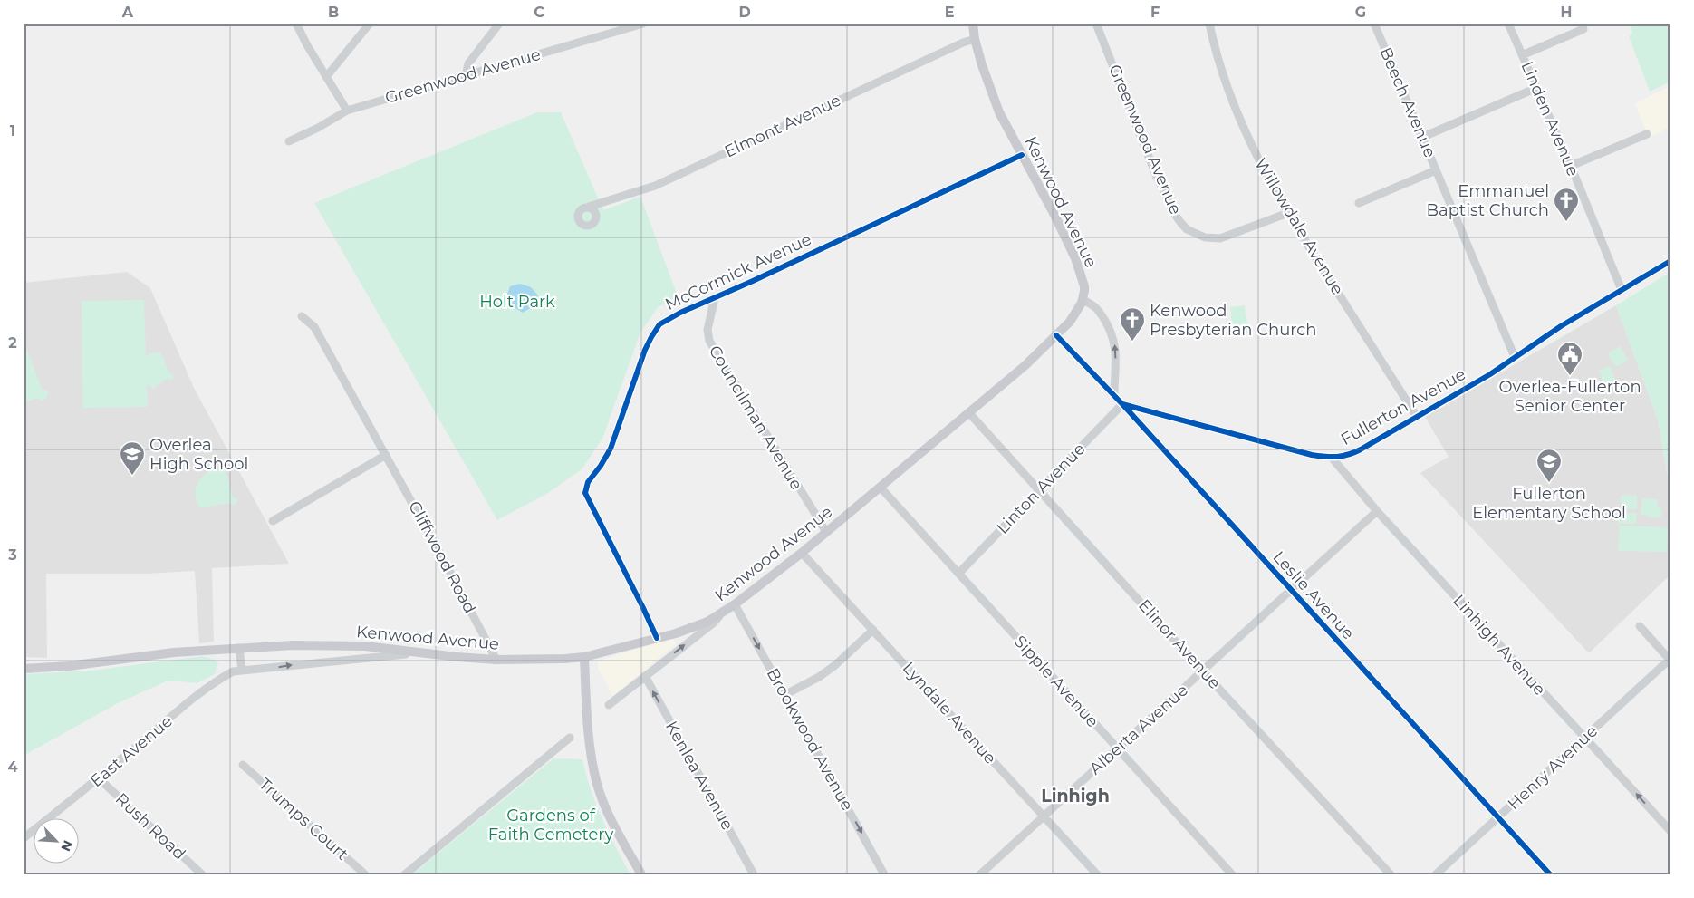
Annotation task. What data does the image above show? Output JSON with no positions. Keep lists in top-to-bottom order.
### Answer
{
  "streets": {
    "main road": ["Kenwood Avenue"],
    "street": [
      "Greenwood Avenue",
      "Beech Avenue",
      "Linden Avenue",
      "Elmont Avenue",
      "Willowdale Avenue",
      "McCormick Avenue",
      "Fullerton Avenue",
      "Councilman Avenue",
      "Linton Avenue",
      "Cliffwood Road",
      "Leslie Avenue",
      "Elinor Avenue",
      "Linhigh Avenue",
      "Sipple Avenue",
      "Lyndale Avenue",
      "Alberta Avenue",
      "Brookwood Avenue",
      "East Avenue",
      "Henry Avenue",
      "Kenlea Avenue",
      "Trumps Court",
      "Rush Road"
    ]
  },
  "crossings": [
    ["Greenwood Avenue", "Willowdale Avenue"],
    ["Beech Avenue", "Fullerton Avenue"],
    ["Linden Avenue", "Fullerton Avenue"],
    ["Elmont Avenue", "Kenwood Avenue"],
    ["Kenwood Avenue", "McCormick Avenue"],
    ["Kenwood Avenue", "Councilman Avenue"],
    ["Kenwood Avenue", "Cliffwood Road"],
    ["Kenwood Avenue", "Leslie Avenue"],
    ["Kenwood Avenue", "Elinor Avenue"],
    ["Kenwood Avenue", "Sipple Avenue"],
    ["Kenwood Avenue", "Lyndale Avenue"],
    ["Kenwood Avenue", "Brookwood Avenue"],
    ["Kenwood Avenue", "East Avenue"],
    ["Willowdale Avenue", "Fullerton Avenue"],
    ["McCormick Avenue", "Councilman Avenue"],
    ["Fullerton Avenue", "Linton Avenue"],
    ["Fullerton Avenue", "Leslie Avenue"],
    ["Fullerton Avenue", "Linhigh Avenue"],
    ["Linton Avenue", "Leslie Avenue"],
    ["Linton Avenue", "Elinor Avenue"],
    ["Linton Avenue", "Sipple Avenue"],
    ["Leslie Avenue", "Alberta Avenue"],
    ["Leslie Avenue", "Henry Avenue"],
    ["Elinor Avenue", "Alberta Avenue"],
    ["Linhigh Avenue", "Alberta Avenue"],
    ["Linhigh Avenue", "Henry Avenue"],
    ["Sipple Avenue", "Alberta Avenue"],
    ["Lyndale Avenue", "Alberta Avenue"],
    ["East Avenue", "Rush Road"]
  ],
  "one_way": ["Brookwood Avenue", "East Avenue", "Kenlea Avenue"],
  "districts": ["Linhigh"],
  "parks": ["Holt Park", "Gardens of Faith Cemetery"],
  "places": {
    "church": ["Emmanuel Baptist Church", "Kenwood Presbyterian Church"],
    "public building": ["Overlea-Fullerton Senior Center"],
    "school or university": ["Overlea High School", "Fullerton Elementary School"]
  },
  "north": "bottom right",
  "grid": {
    "columns": [
      "A",
      "B",
      "C",
      "D",
      "E",
      "F",
      "G",
      "H"
    ],
    "rows": [
      "1",
      "2",
      "3",
      "4"
    ]
  }
}
